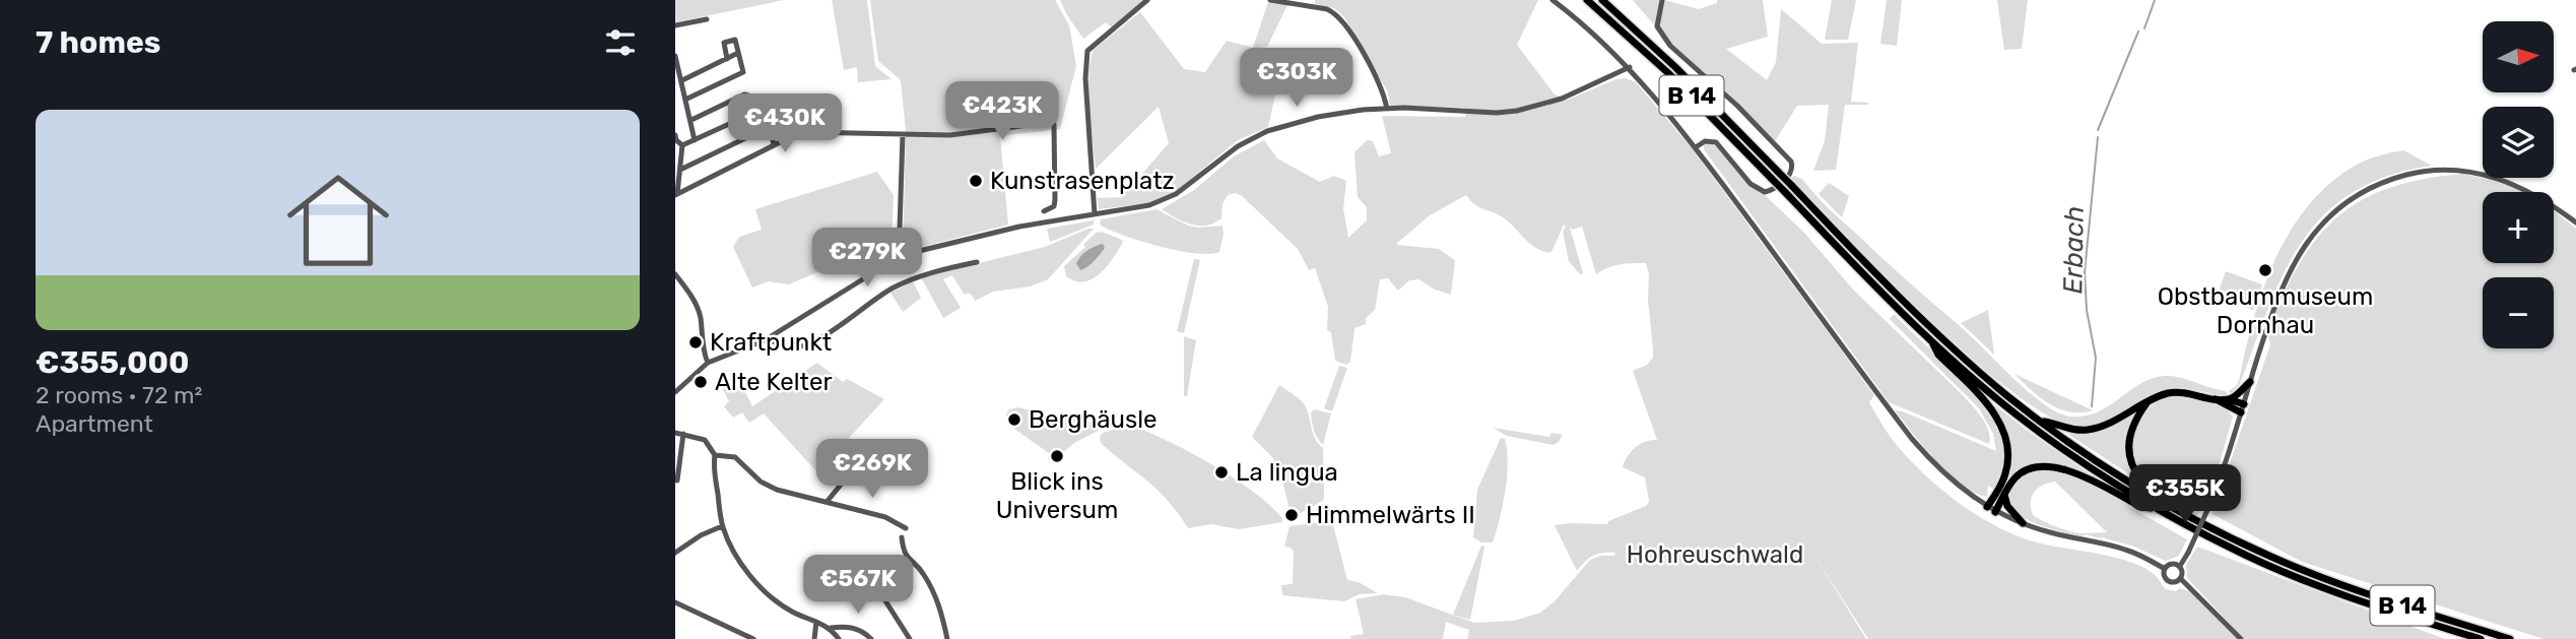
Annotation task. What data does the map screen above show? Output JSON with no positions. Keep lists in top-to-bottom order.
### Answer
{
  "streets": {
    "highway": ["B 14"]
  },
  "water": ["Erbach"],
  "parks": ["Hohreuschwald"],
  "places": [
    "Kunstrasenplatz",
    "Obstbaummuseum Dornhau",
    "Kraftpunkt",
    "Alte Kelter",
    "Berghäusle",
    "Blick ins Universum",
    "La lingua",
    "Himmelwärts II"
  ],
  "north": "right",
  "page": {
    "heading": "7 homes",
    "map_buttons": ["+", "−"],
    "price": [
      "€303K",
      "€423K",
      "€430K",
      "€279K",
      "€269K",
      "€355K",
      "€567K"
    ],
    "list": [
      {
        "name": "€355,000",
        "note": "2 rooms · 72 m² · Apartment"
      }
    ]
  }
}
